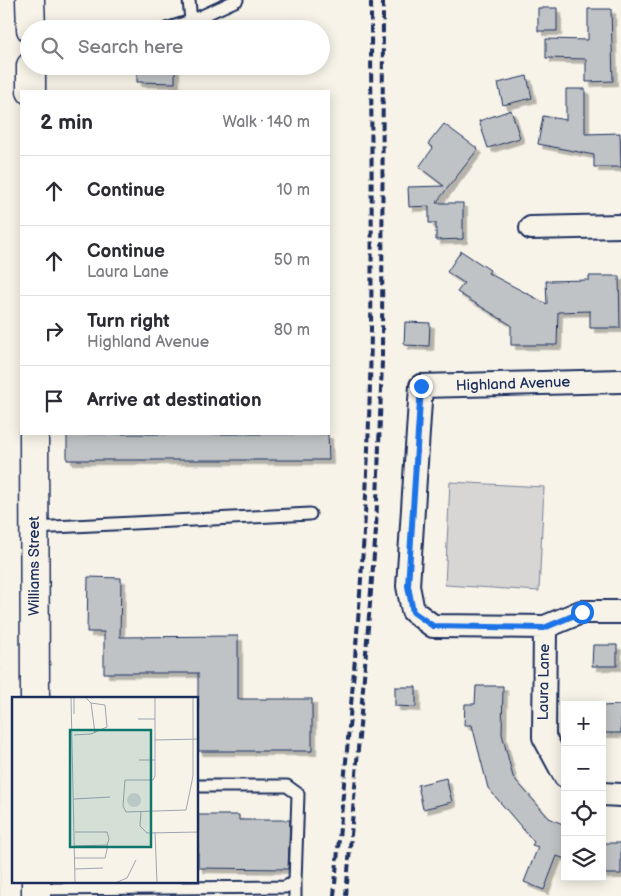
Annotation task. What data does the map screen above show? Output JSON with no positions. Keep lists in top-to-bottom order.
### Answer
{
  "streets": {
    "street": ["Highland Avenue", "Williams Street", "Laura Lane"]
  },
  "crossings": [
    ["Highland Avenue", "Laura Lane"]
  ],
  "page": {
    "search": "Search here",
    "heading": ["2 min", "Walk · 140 m"],
    "list": [
      ["Continue", "10 m"],
      ["Continue", "Laura Lane", "50 m"],
      ["Turn right", "Highland Avenue", "80 m"],
      "Arrive at destination"
    ],
    "map_buttons": ["+", "−"]
  }
}
